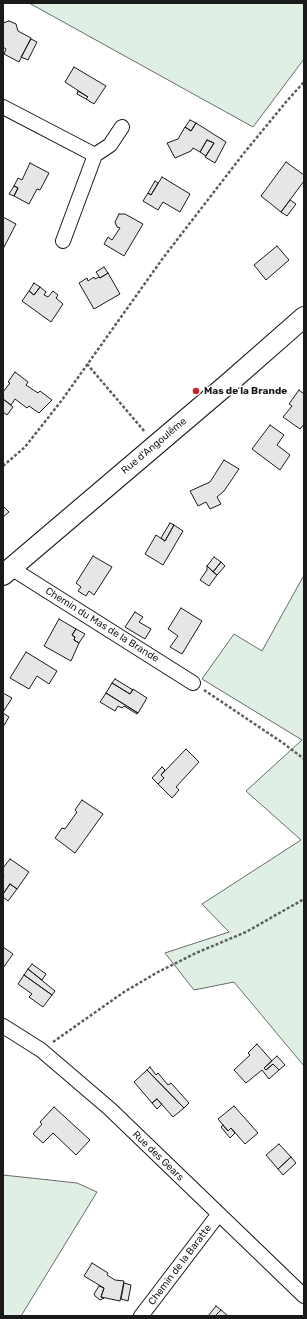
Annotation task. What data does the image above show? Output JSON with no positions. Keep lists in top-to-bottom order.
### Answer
{
  "streets": {
    "street": [
      "Rue d'Angoulême",
      "Chemin du Mas de la Brande",
      "Rue des Gears",
      "Chemin de la Baratte"
    ]
  },
  "crossings": [
    ["Rue d'Angoulême", "Chemin du Mas de la Brande"],
    ["Rue des Gears", "Chemin de la Baratte"]
  ],
  "places": ["Mas de la Brande"]
}
